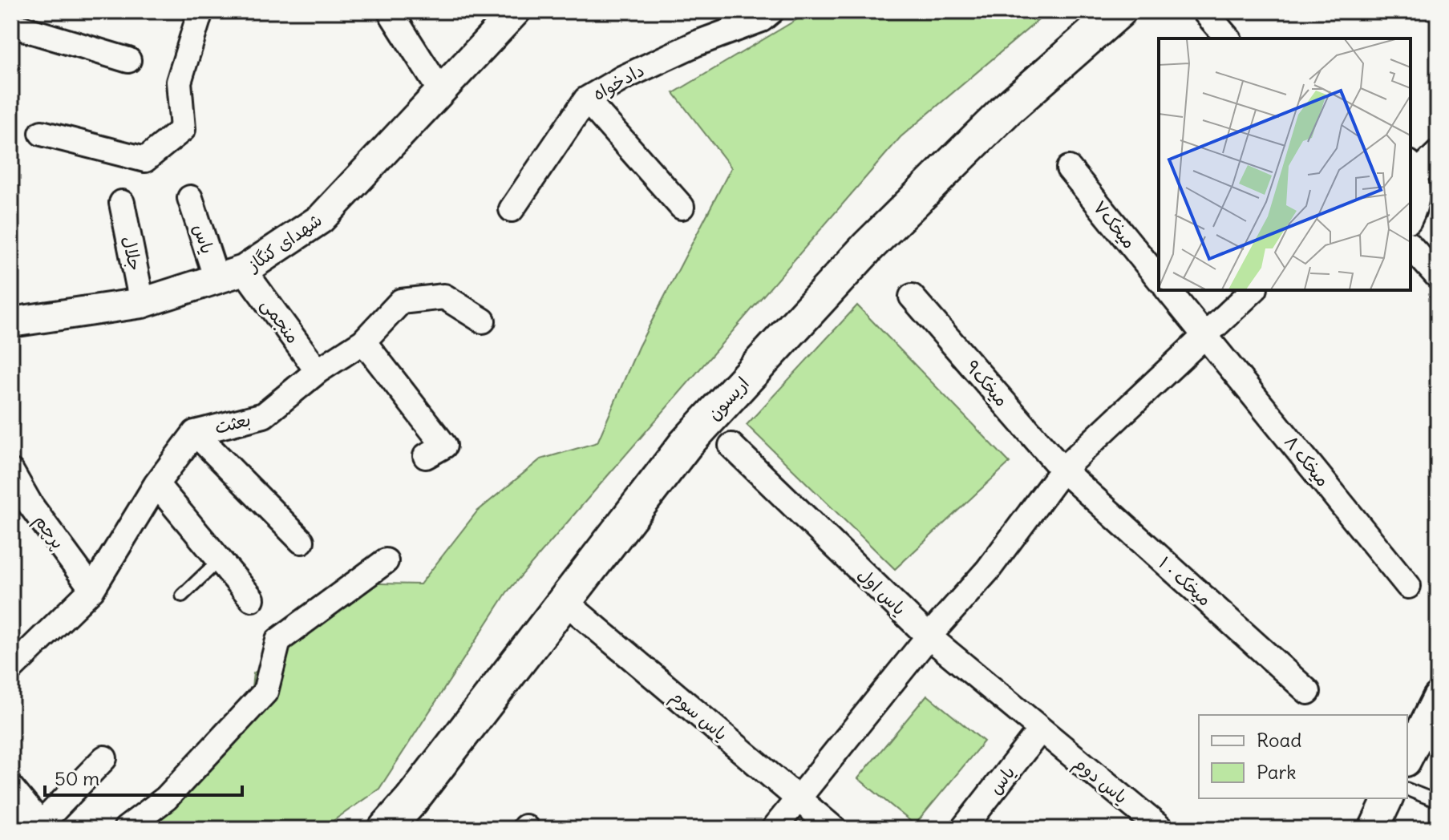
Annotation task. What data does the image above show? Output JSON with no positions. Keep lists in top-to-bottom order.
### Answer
{
  "streets": {
    "main road": ["اریسون"],
    "street": [
      "دادخواه",
      "میخک۷",
      "یاس",
      "شهدای کنگاز",
      "جلال",
      "منجمی",
      "میخک۹",
      "بعثت",
      "میخک ۸",
      "پرچم",
      "میخک ۰ ۱",
      "یاس اول",
      "یاس سوم",
      "یاس دوم"
    ]
  },
  "crossings": [
    ["یاس", "شهدای کنگاز"],
    ["یاس", "یاس اول"],
    ["یاس", "یاس دوم"],
    ["شهدای کنگاز", "جلال"],
    ["شهدای کنگاز", "منجمی"],
    ["منجمی", "بعثت"],
    ["میخک۹", "میخک ۰ ۱"],
    ["اریسون", "یاس سوم"],
    ["بعثت", "پرچم"],
    ["یاس اول", "یاس دوم"]
  ],
  "legend": ["Road", "Park"],
  "scale_bar": "50 m"
}
